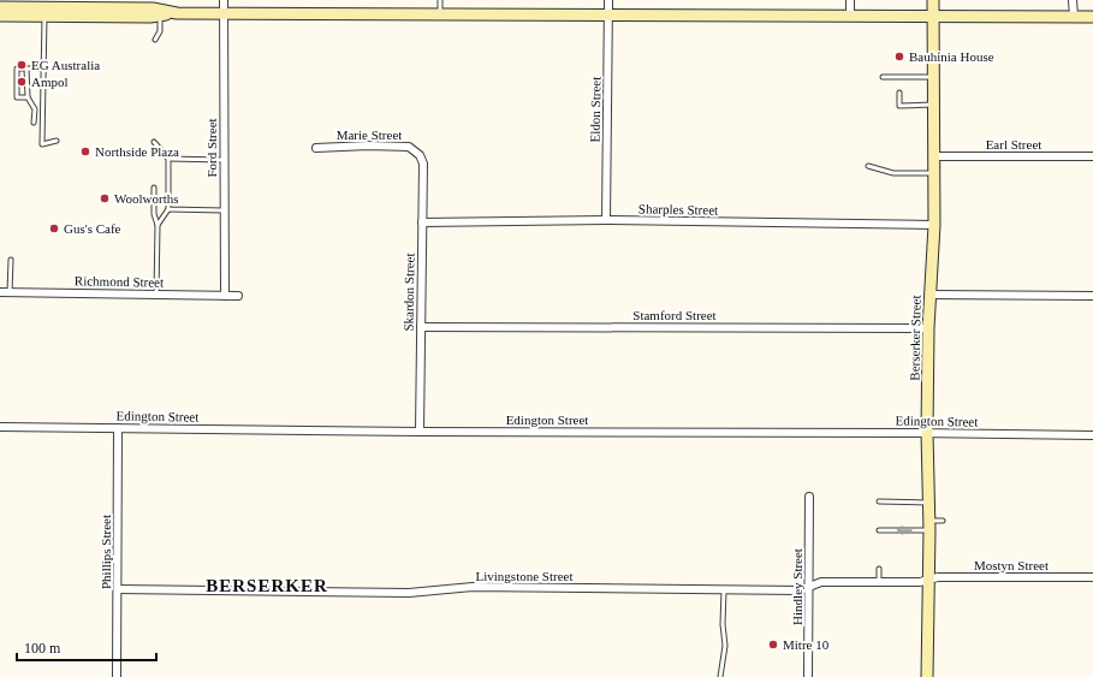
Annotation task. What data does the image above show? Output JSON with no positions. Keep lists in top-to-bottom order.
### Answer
{
  "streets": {
    "main road": ["Berserker Street"],
    "street": [
      "Eldon Street",
      "Marie Street",
      "Earl Street",
      "Ford Street",
      "Sharples Street",
      "Richmond Street",
      "Skardon Street",
      "Stamford Street",
      "Edington Street",
      "Phillips Street",
      "Mostyn Street",
      "Livingstone Street",
      "Hindley Street"
    ]
  },
  "crossings": [
    ["Eldon Street", "Sharples Street"],
    ["Marie Street", "Skardon Street"],
    ["Earl Street", "Berserker Street"],
    ["Ford Street", "Richmond Street"],
    ["Sharples Street", "Skardon Street"],
    ["Sharples Street", "Berserker Street"],
    ["Skardon Street", "Stamford Street"],
    ["Skardon Street", "Edington Street"],
    ["Stamford Street", "Berserker Street"],
    ["Berserker Street", "Edington Street"],
    ["Berserker Street", "Mostyn Street"],
    ["Berserker Street", "Livingstone Street"],
    ["Edington Street", "Phillips Street"],
    ["Phillips Street", "Livingstone Street"],
    ["Mostyn Street", "Livingstone Street"],
    ["Livingstone Street", "Hindley Street"]
  ],
  "districts": ["BERSERKER"],
  "places": [
    "Bauhinia House",
    "EG Australia",
    "Ampol",
    "Northside Plaza",
    "Woolworths",
    "Gus's Cafe",
    "Mitre 10"
  ],
  "scale_bar": "100 m"
}
